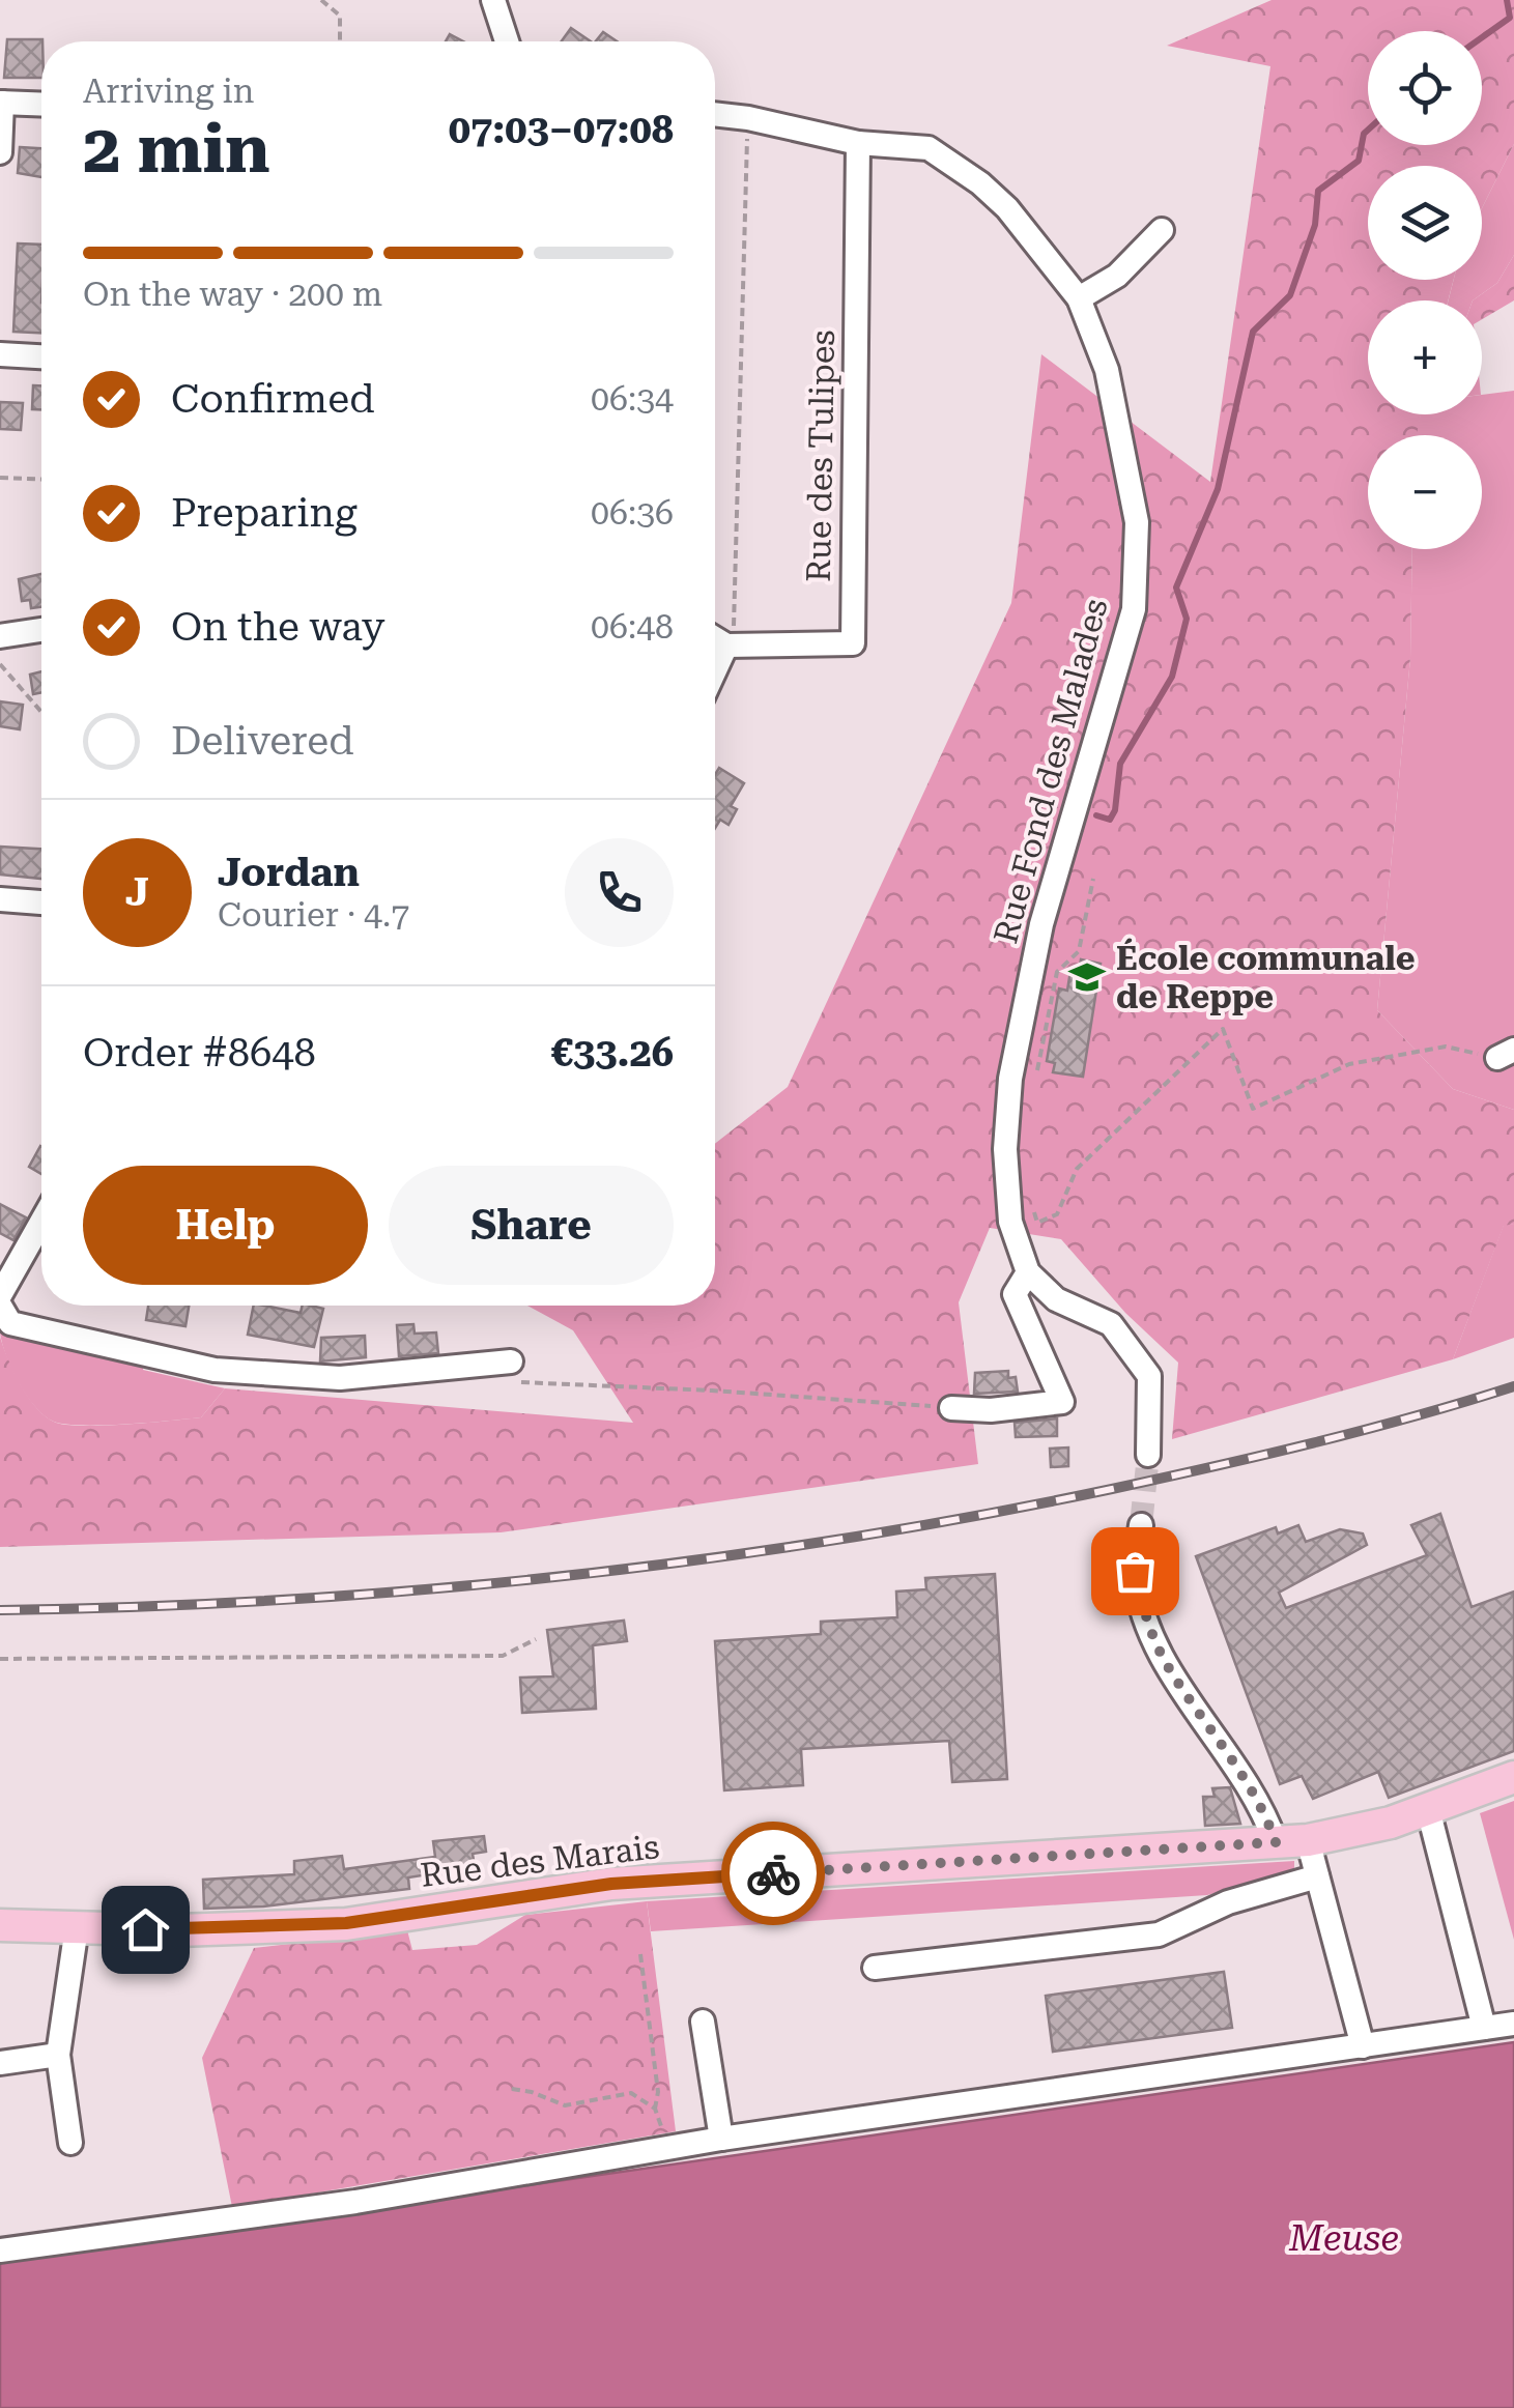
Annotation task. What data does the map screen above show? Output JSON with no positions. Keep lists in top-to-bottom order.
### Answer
{
  "streets": {
    "main road": ["Rue des Marais"],
    "street": ["Rue des Tulipes", "Rue Fond des Malades"]
  },
  "crossings": [
    ["Rue des Tulipes", "Rue Fond des Malades"]
  ],
  "water": ["Meuse"],
  "places": {
    "school or university": ["École communale de Reppe"]
  },
  "page": {
    "map_buttons": ["+", "−"],
    "heading": ["2 min", "Arriving in", "07:03–07:08"],
    "panel": [
      "Jordan",
      "Courier · 4.7",
      "Order #8648",
      "€33.26"
    ],
    "bar": "On the way · 200 m",
    "list": [
      ["Confirmed", "06:34"],
      ["Preparing", "06:36"],
      ["On the way", "06:48"],
      "Delivered"
    ],
    "round": "J",
    "buttons": ["Help", "Share"]
  }
}
